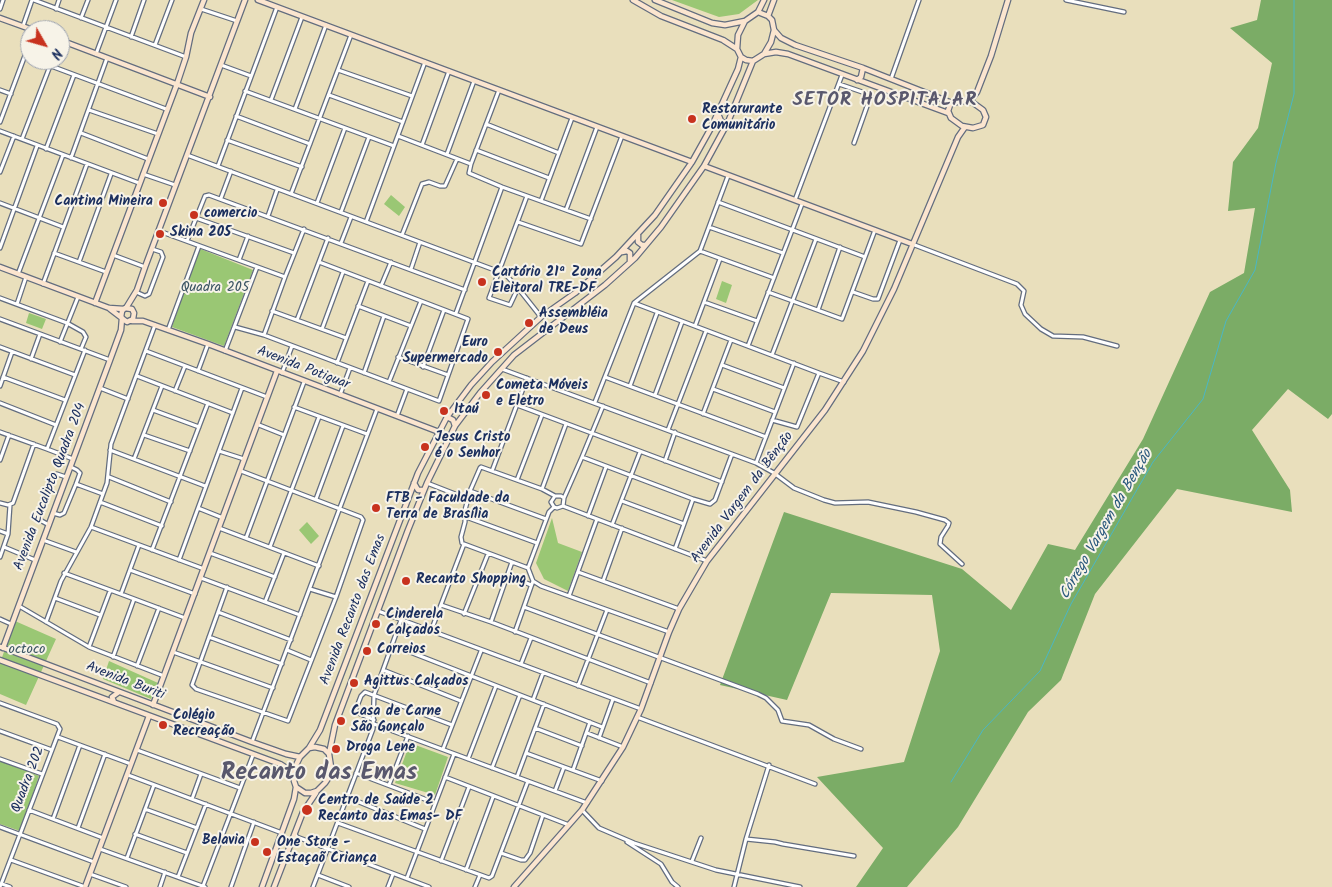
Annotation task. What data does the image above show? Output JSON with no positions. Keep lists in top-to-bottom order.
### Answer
{
  "streets": {
    "street": [
      "Avenida Potiguar",
      "Avenida Eucalipto Quadra 204",
      "Avenida Vargem da Bênção",
      "Avenida Recanto das Emas",
      "Avenida Buriti",
      "Quadra 202"
    ]
  },
  "crossings": [
    ["Avenida Potiguar", "Avenida Recanto das Emas"],
    ["Avenida Eucalipto Quadra 204", "Avenida Buriti"],
    ["Avenida Recanto das Emas", "Avenida Buriti"]
  ],
  "districts": ["SETOR HOSPITALAR", "Recanto das Emas"],
  "water": ["Córrego Vargem da Benção"],
  "parks": ["Quadra 205", "octoco"],
  "places": [
    "Restarurante Comunitário",
    "Cantina Mineira",
    "comercio",
    "Skina 205",
    "Cartório 21ª Zona Eleitoral TRE-DF",
    "Assembléia de Deus",
    "Euro Supermercado",
    "Cometa Móveis e Eletro",
    "Itaú",
    "Jesus Cristo é o Senhor",
    "FTB - Faculdade da Terra de Brasília",
    "Recanto Shopping",
    "Cinderela Calçados",
    "Correios",
    "Agittus Calçados",
    "Casa de Carne São Gonçalo",
    "Colégio Recreação",
    "Droga Lene",
    "Centro de Saúde 2 Recanto das Emas- DF",
    "Belavia",
    "One Store - Estaçaõ Criança"
  ],
  "north": "bottom right"
}
